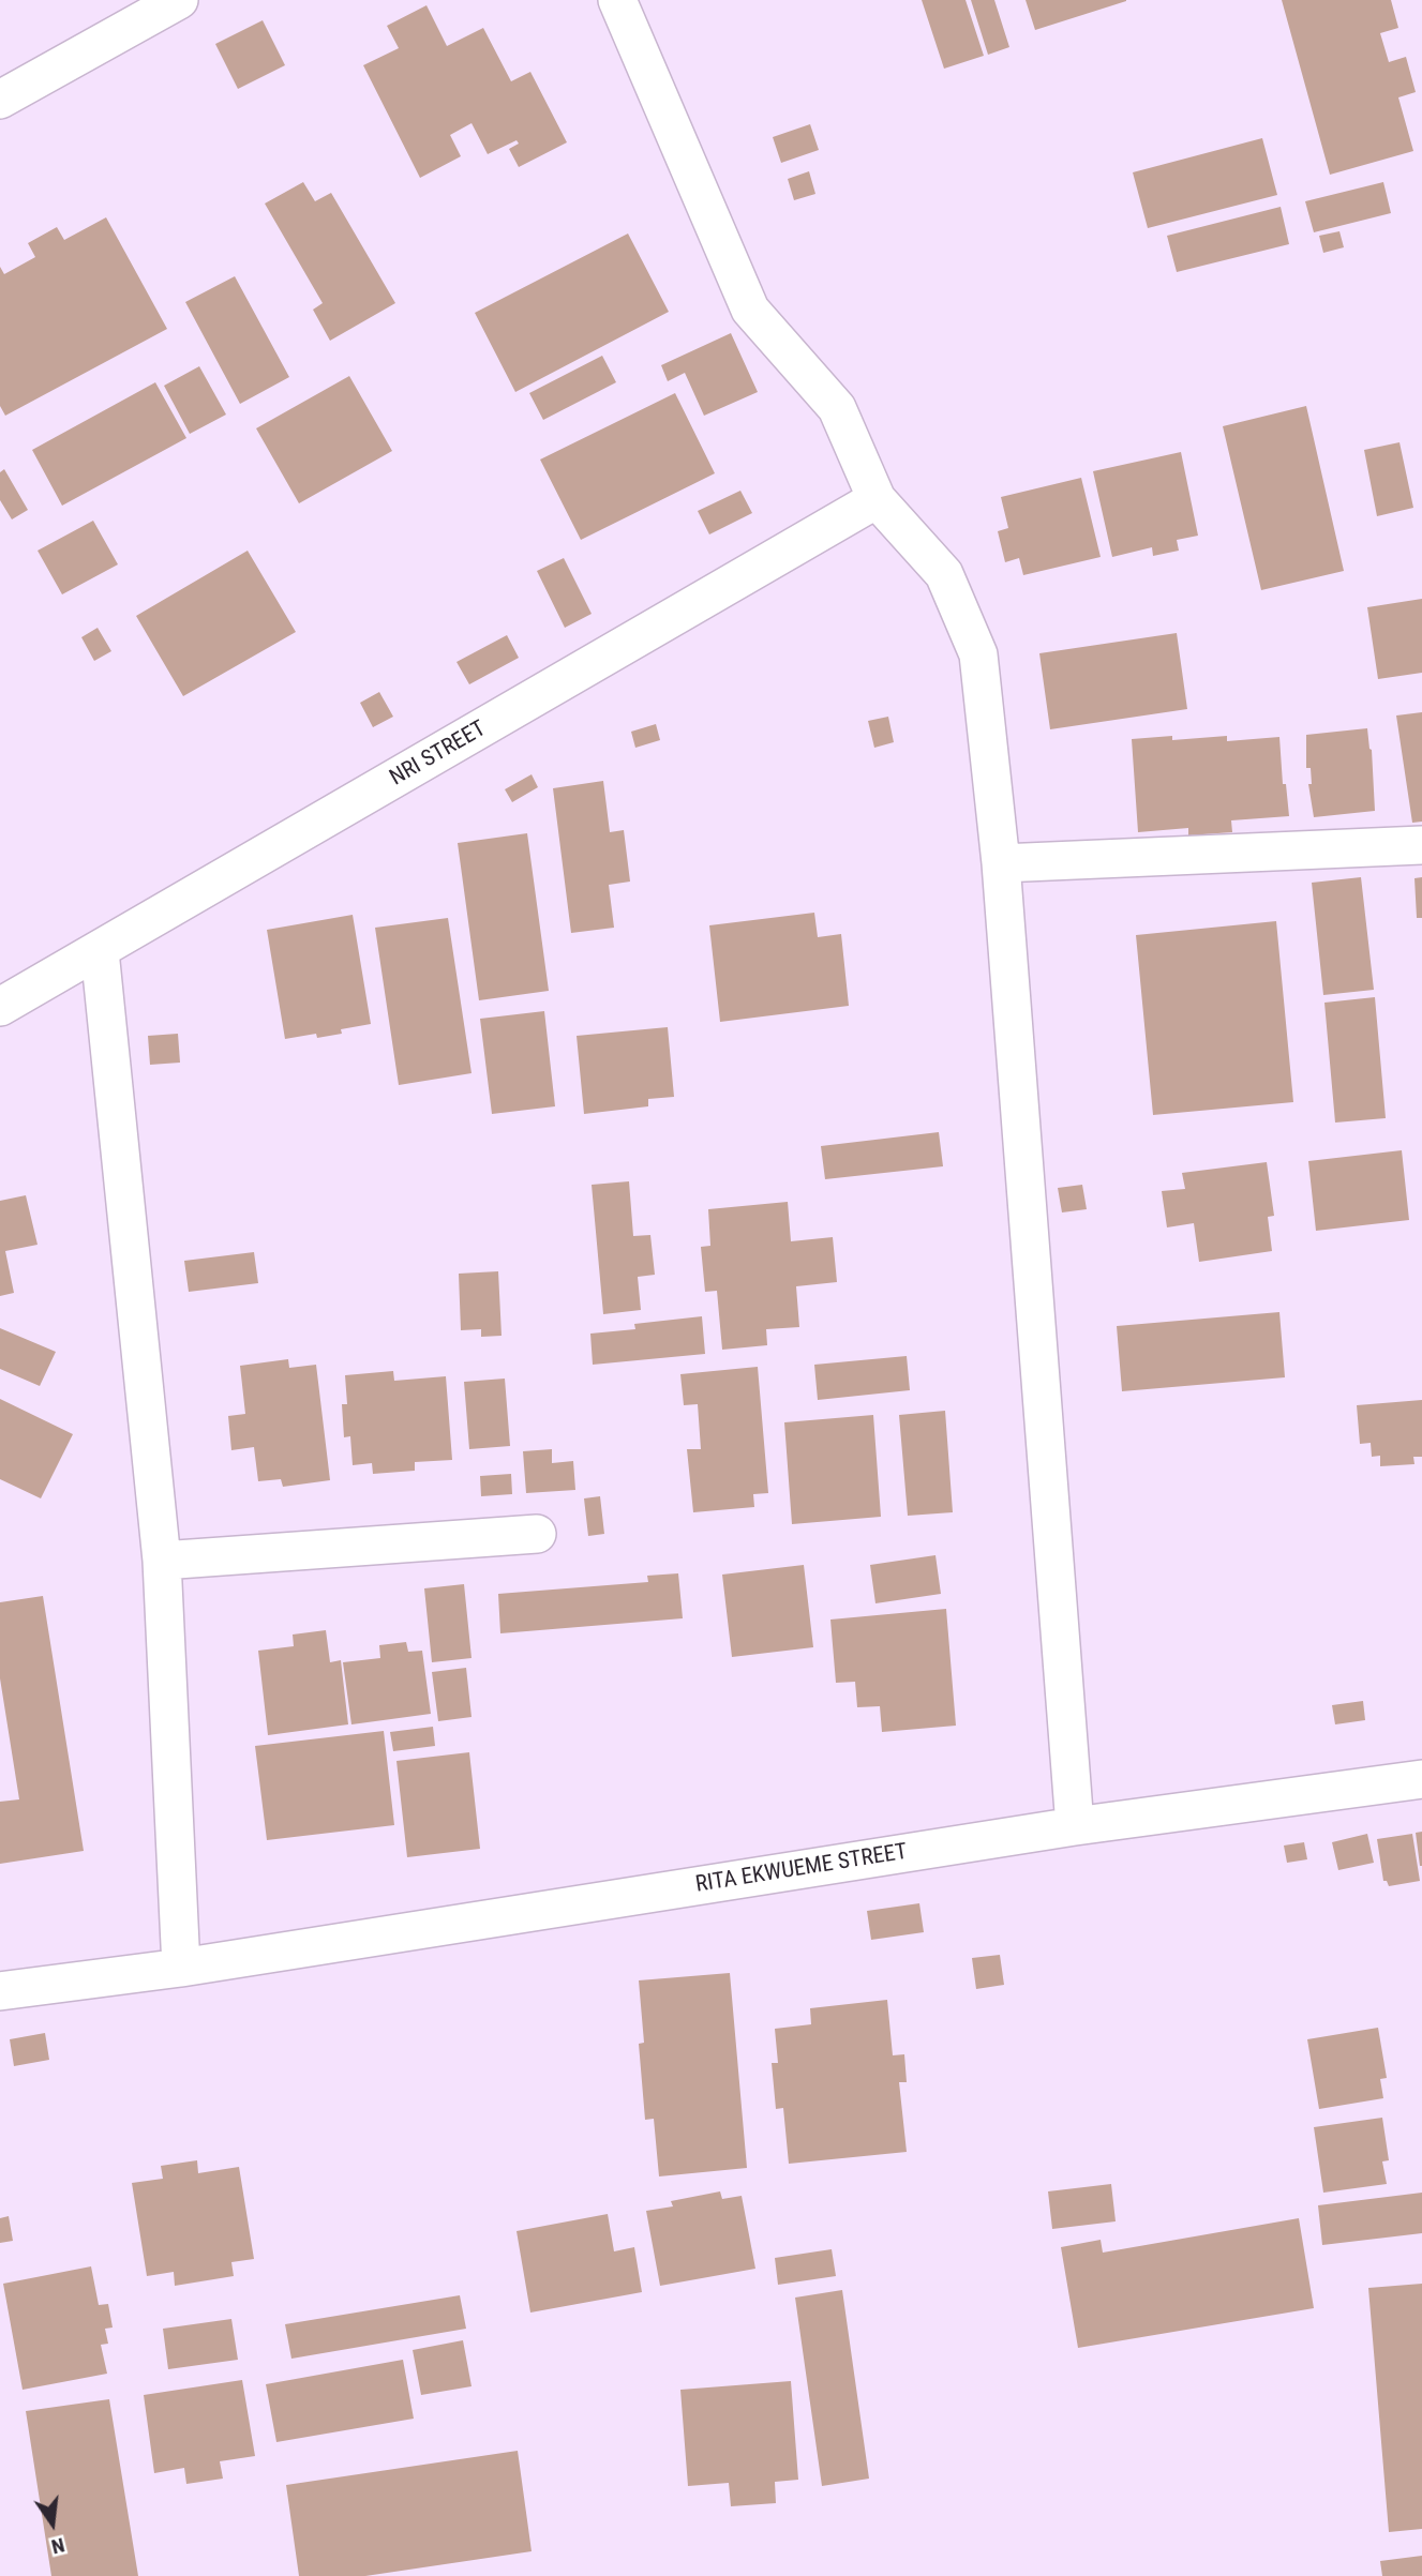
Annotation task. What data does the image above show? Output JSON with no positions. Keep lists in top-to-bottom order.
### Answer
{
  "streets": {
    "street": ["NRI STREET", "RITA EKWUEME STREET"]
  },
  "north": "bottom"
}
